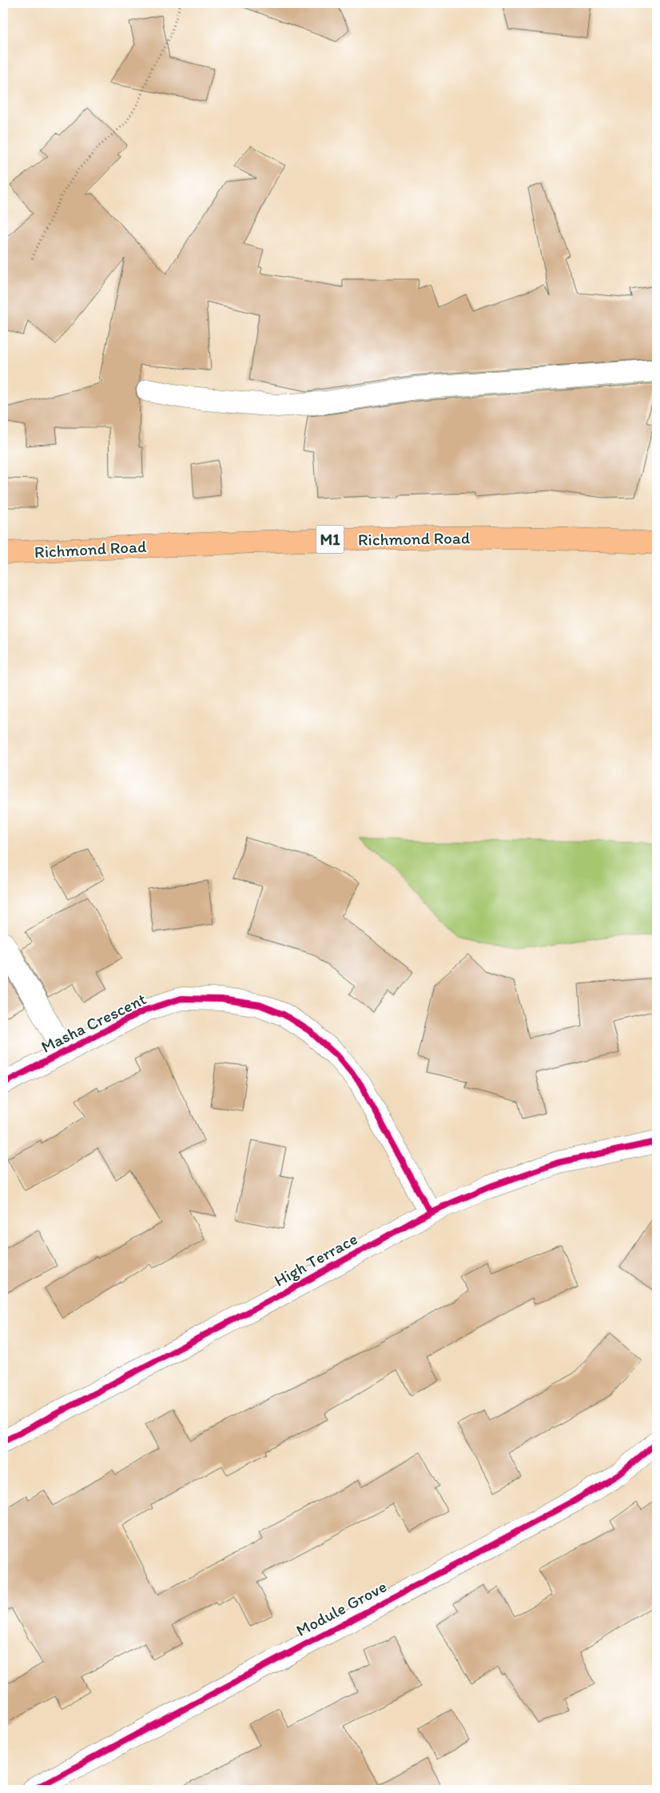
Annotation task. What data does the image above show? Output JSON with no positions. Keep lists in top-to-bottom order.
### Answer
{
  "streets": {
    "highway": ["Richmond Road", "M1"],
    "street": ["Masha Crescent", "High Terrace", "Module Grove"]
  },
  "crossings": [
    ["Masha Crescent", "High Terrace"]
  ]
}
